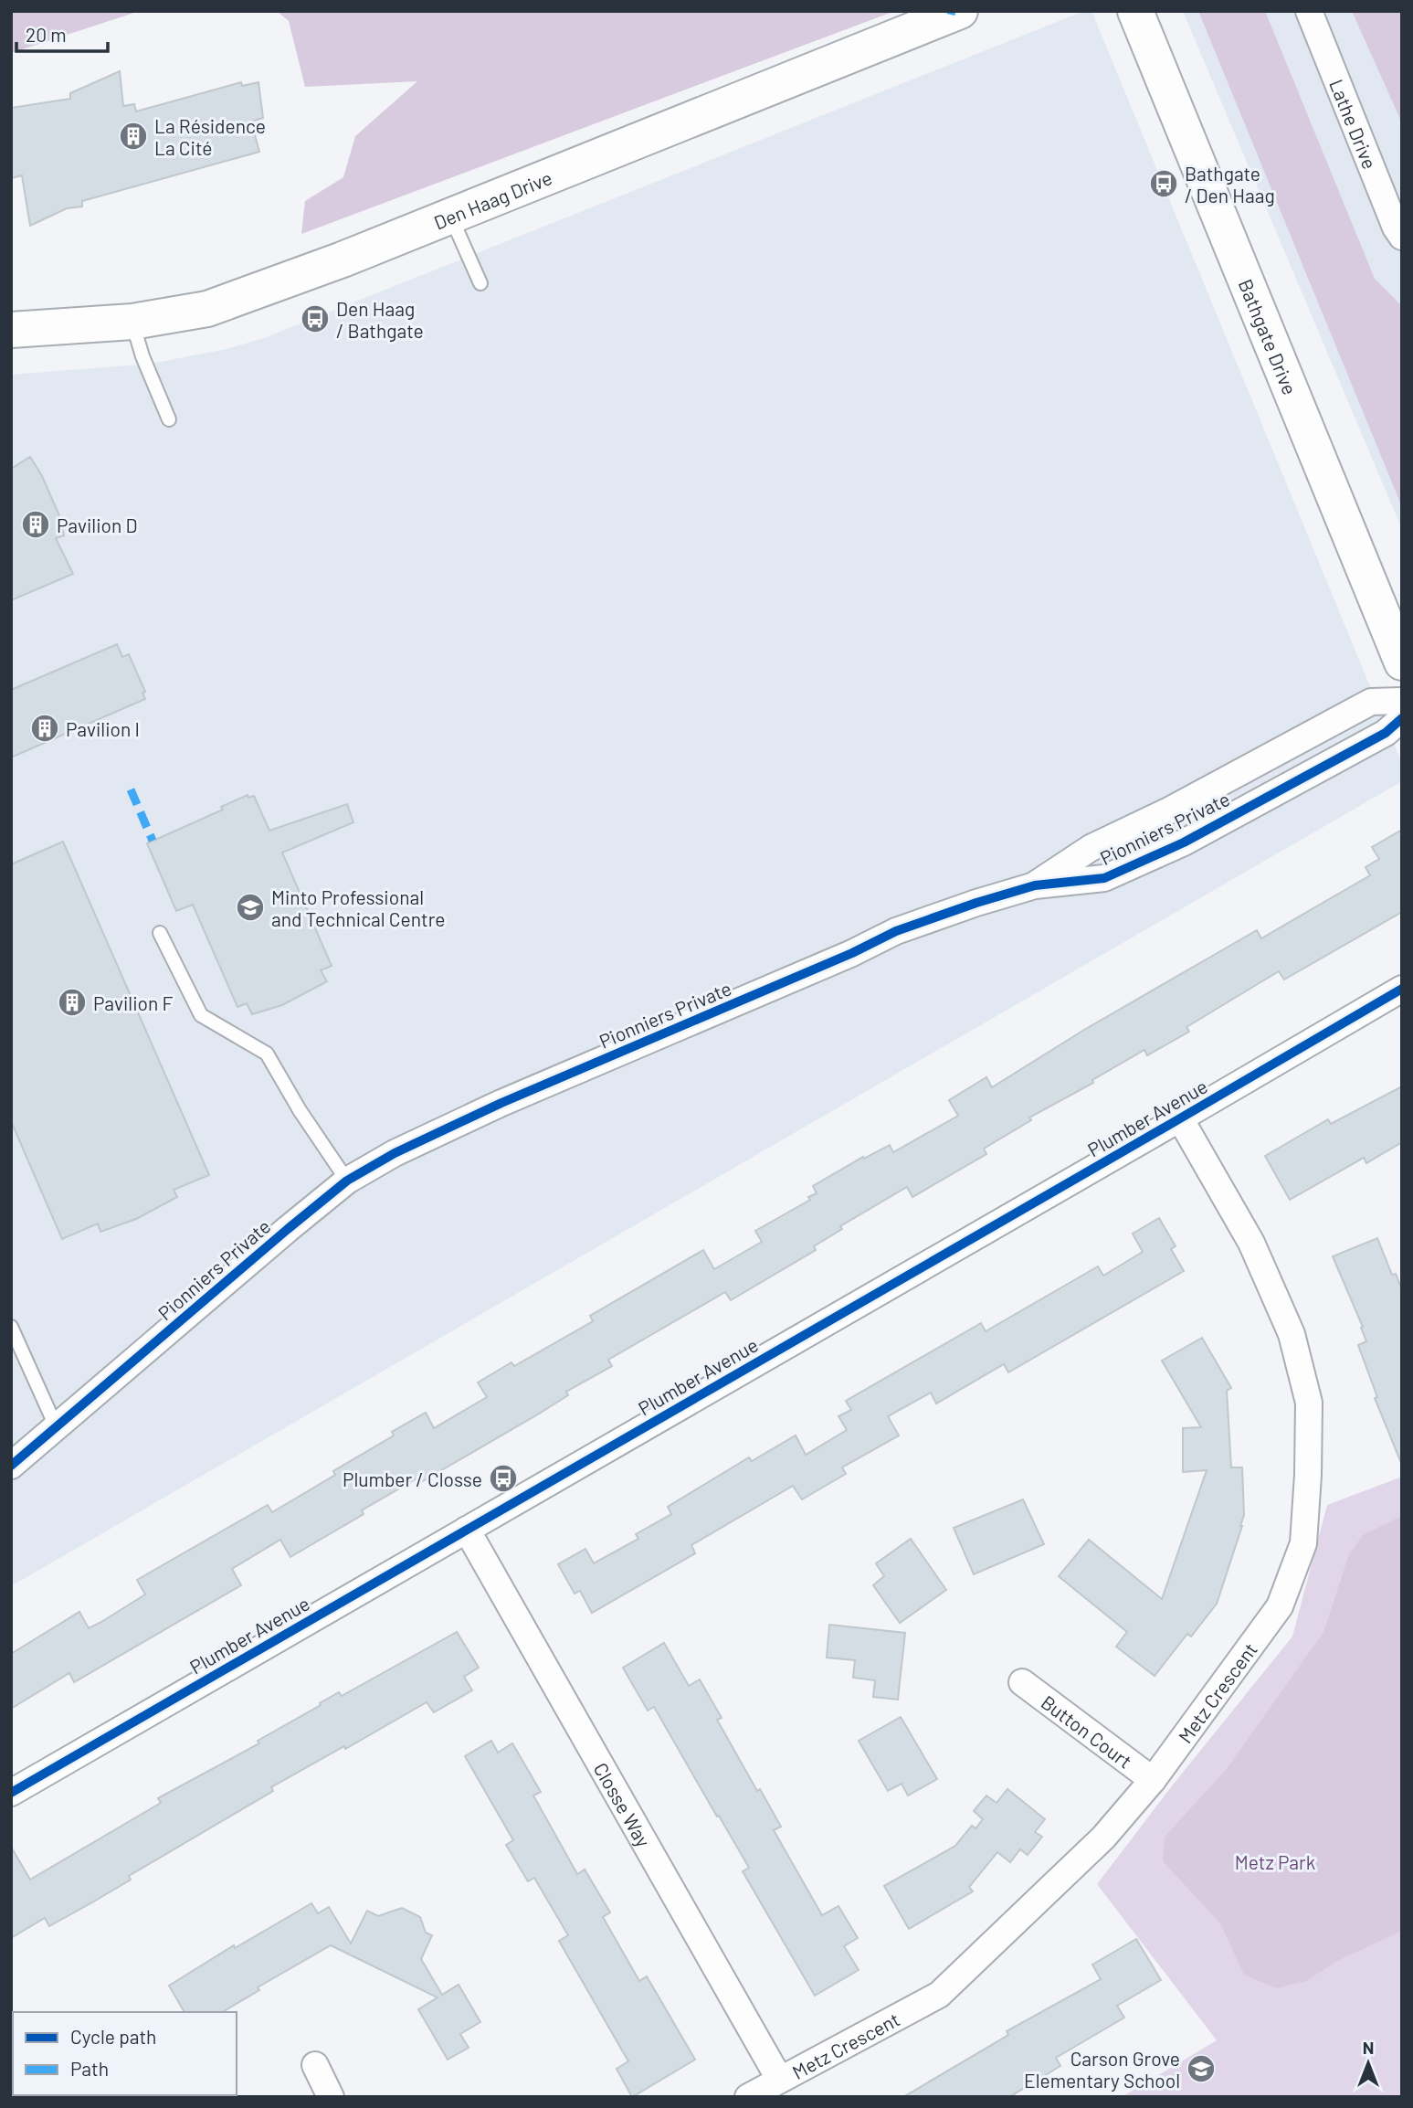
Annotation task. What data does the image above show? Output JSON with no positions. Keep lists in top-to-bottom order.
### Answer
{
  "streets": {
    "street": [
      "Lathe Drive",
      "Den Haag Drive",
      "Bathgate Drive",
      "Pionniers Private",
      "Plumber Avenue",
      "Metz Crescent",
      "Button Court",
      "Closse Way"
    ]
  },
  "crossings": [
    ["Plumber Avenue", "Metz Crescent"],
    ["Plumber Avenue", "Closse Way"],
    ["Metz Crescent", "Button Court"],
    ["Metz Crescent", "Closse Way"]
  ],
  "parks": ["Metz Park"],
  "places": {
    "building": [
      "La Résidence La Cité",
      "Pavilion D",
      "Pavilion I",
      "Pavilion F"
    ],
    "bus stop": ["Bathgate / Den Haag", "Den Haag / Bathgate", "Plumber / Closse"],
    "school or university": ["Minto Professional and Technical Centre", "Carson Grove Elementary School"]
  },
  "legend": ["Cycle path", "Path"],
  "scale_bar": "20 m",
  "north": "top"
}
